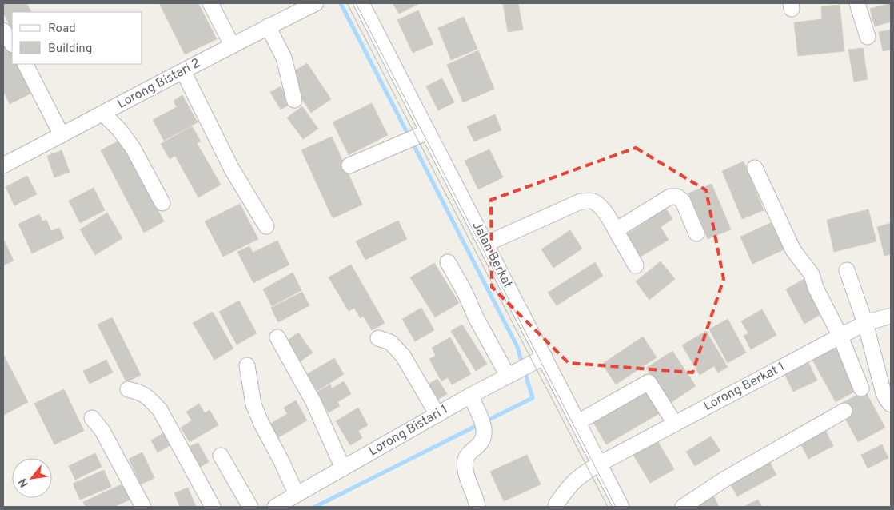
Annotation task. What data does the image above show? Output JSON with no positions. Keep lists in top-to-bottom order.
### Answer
{
  "streets": {
    "street": [
      "Lorong Bistari 2",
      "Jalan Berkat",
      "Lorong Berkat 1",
      "Lorong Bistari 1"
    ]
  },
  "crossings": [
    ["Jalan Berkat", "Lorong Berkat 1"],
    ["Jalan Berkat", "Lorong Bistari 1"]
  ],
  "legend": ["Road", "Building"],
  "north": "bottom left"
}
